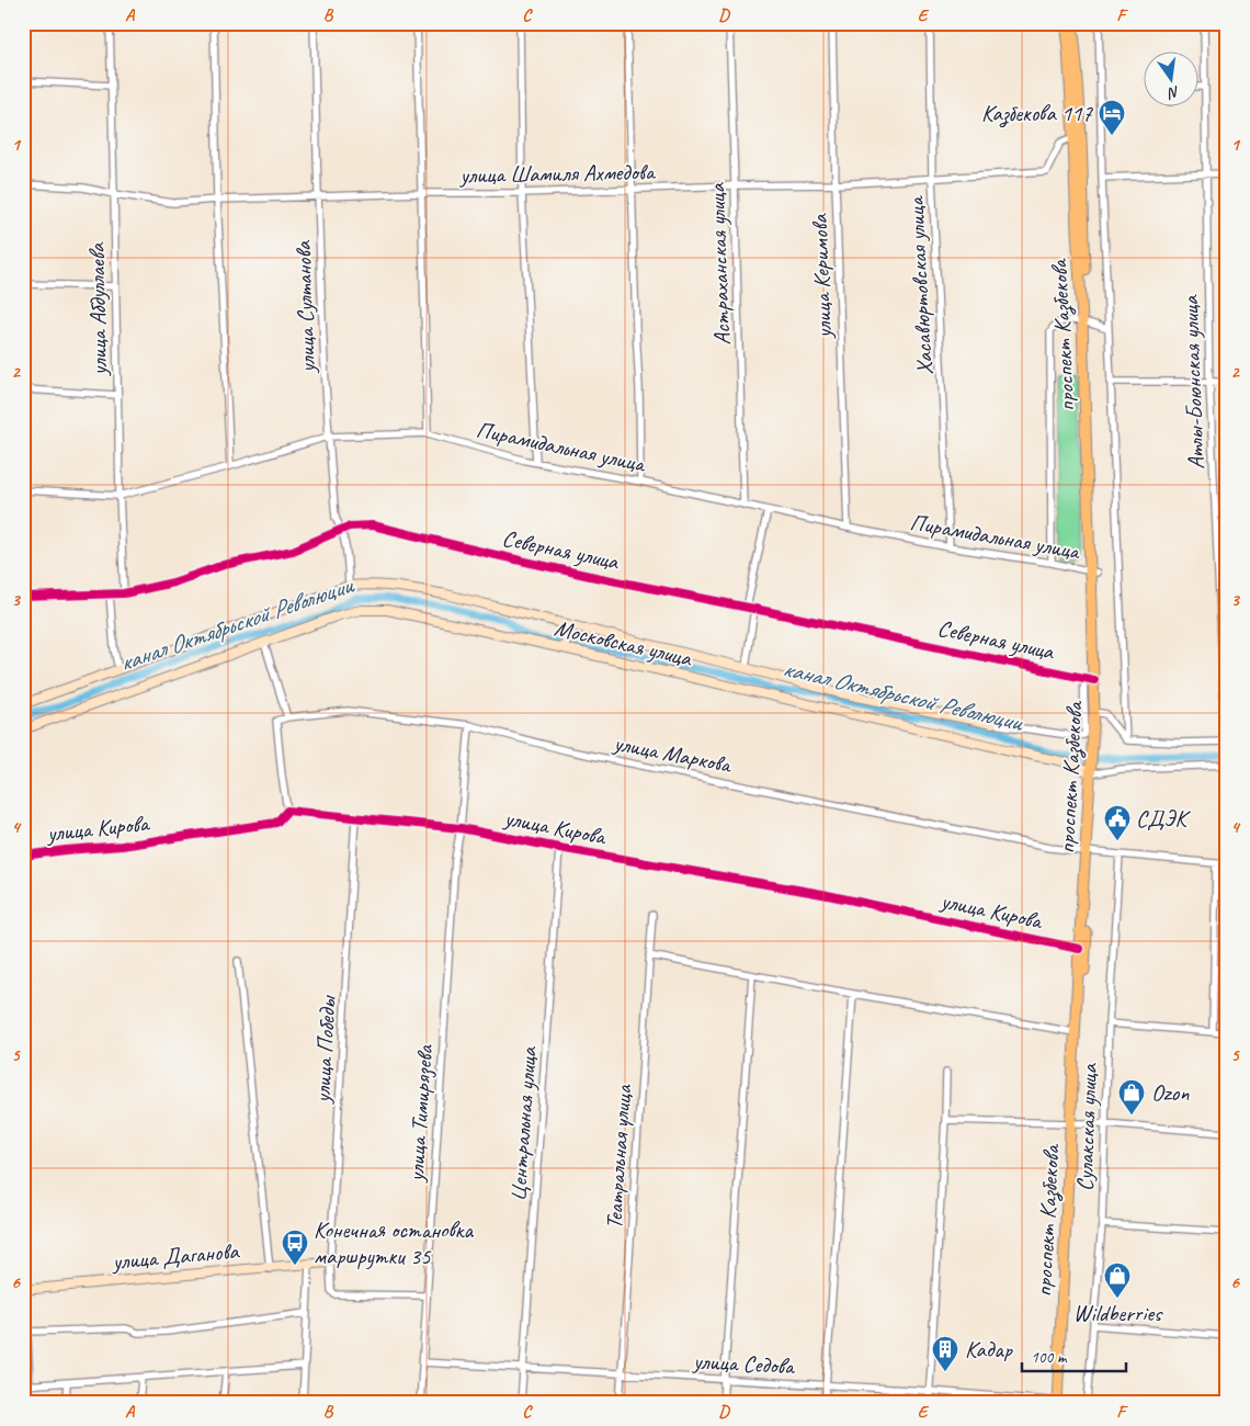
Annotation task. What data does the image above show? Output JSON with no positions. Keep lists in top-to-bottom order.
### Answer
{
  "streets": {
    "highway": ["проспект Казбекова"],
    "main road": ["Московская улица", "улица Даганова"],
    "street": [
      "улица Шамиля Ахмедова",
      "Астраханская улица",
      "улица Керимова",
      "Хасавюртовская улица",
      "улица Султанова",
      "улица Абдуллаева",
      "Атлы-Боюнская улица",
      "Пирамидальная улица",
      "Северная улица",
      "улица Маркова",
      "улица Кирова",
      "улица Победы",
      "улица Тимирязева",
      "Центральная улица",
      "Сулакская улица",
      "Театральная улица",
      "улица Седова"
    ]
  },
  "crossings": [
    ["улица Шамиля Ахмедова", "Астраханская улица"],
    ["улица Шамиля Ахмедова", "улица Керимова"],
    ["улица Шамиля Ахмедова", "Хасавюртовская улица"],
    ["улица Шамиля Ахмедова", "улица Султанова"],
    ["улица Шамиля Ахмедова", "улица Абдуллаева"],
    ["улица Шамиля Ахмедова", "проспект Казбекова"],
    ["Астраханская улица", "Пирамидальная улица"],
    ["улица Керимова", "Пирамидальная улица"],
    ["Хасавюртовская улица", "Пирамидальная улица"],
    ["улица Султанова", "Пирамидальная улица"],
    ["улица Султанова", "Северная улица"],
    ["улица Султанова", "Московская улица"],
    ["улица Абдуллаева", "Пирамидальная улица"],
    ["улица Абдуллаева", "Северная улица"],
    ["проспект Казбекова", "Пирамидальная улица"],
    ["проспект Казбекова", "Северная улица"],
    ["проспект Казбекова", "Московская улица"],
    ["проспект Казбекова", "улица Маркова"],
    ["проспект Казбекова", "улица Кирова"],
    ["проспект Казбекова", "улица Седова"],
    ["Северная улица", "Московская улица"],
    ["улица Маркова", "улица Тимирязева"],
    ["улица Маркова", "Сулакская улица"],
    ["улица Кирова", "улица Победы"],
    ["улица Кирова", "улица Тимирязева"],
    ["улица Кирова", "Центральная улица"],
    ["улица Победы", "улица Тимирязева"],
    ["улица Победы", "улица Даганова"],
    ["улица Тимирязева", "улица Седова"],
    ["Центральная улица", "улица Седова"],
    ["Театральная улица", "улица Седова"]
  ],
  "water": ["канал Октябрьской Революции"],
  "places": {
    "hotel": ["Казбекова 117"],
    "public building": ["СДЭК"],
    "shop": ["Ozon", "Wildberries"],
    "bus stop": ["Конечная остановка маршрутки 35"],
    "building": ["Кадар"]
  },
  "scale_bar": "100 m",
  "north": "bottom",
  "grid": {
    "columns": [
      "A",
      "B",
      "C",
      "D",
      "E",
      "F"
    ],
    "rows": [
      "1",
      "2",
      "3",
      "4",
      "5",
      "6"
    ]
  }
}
